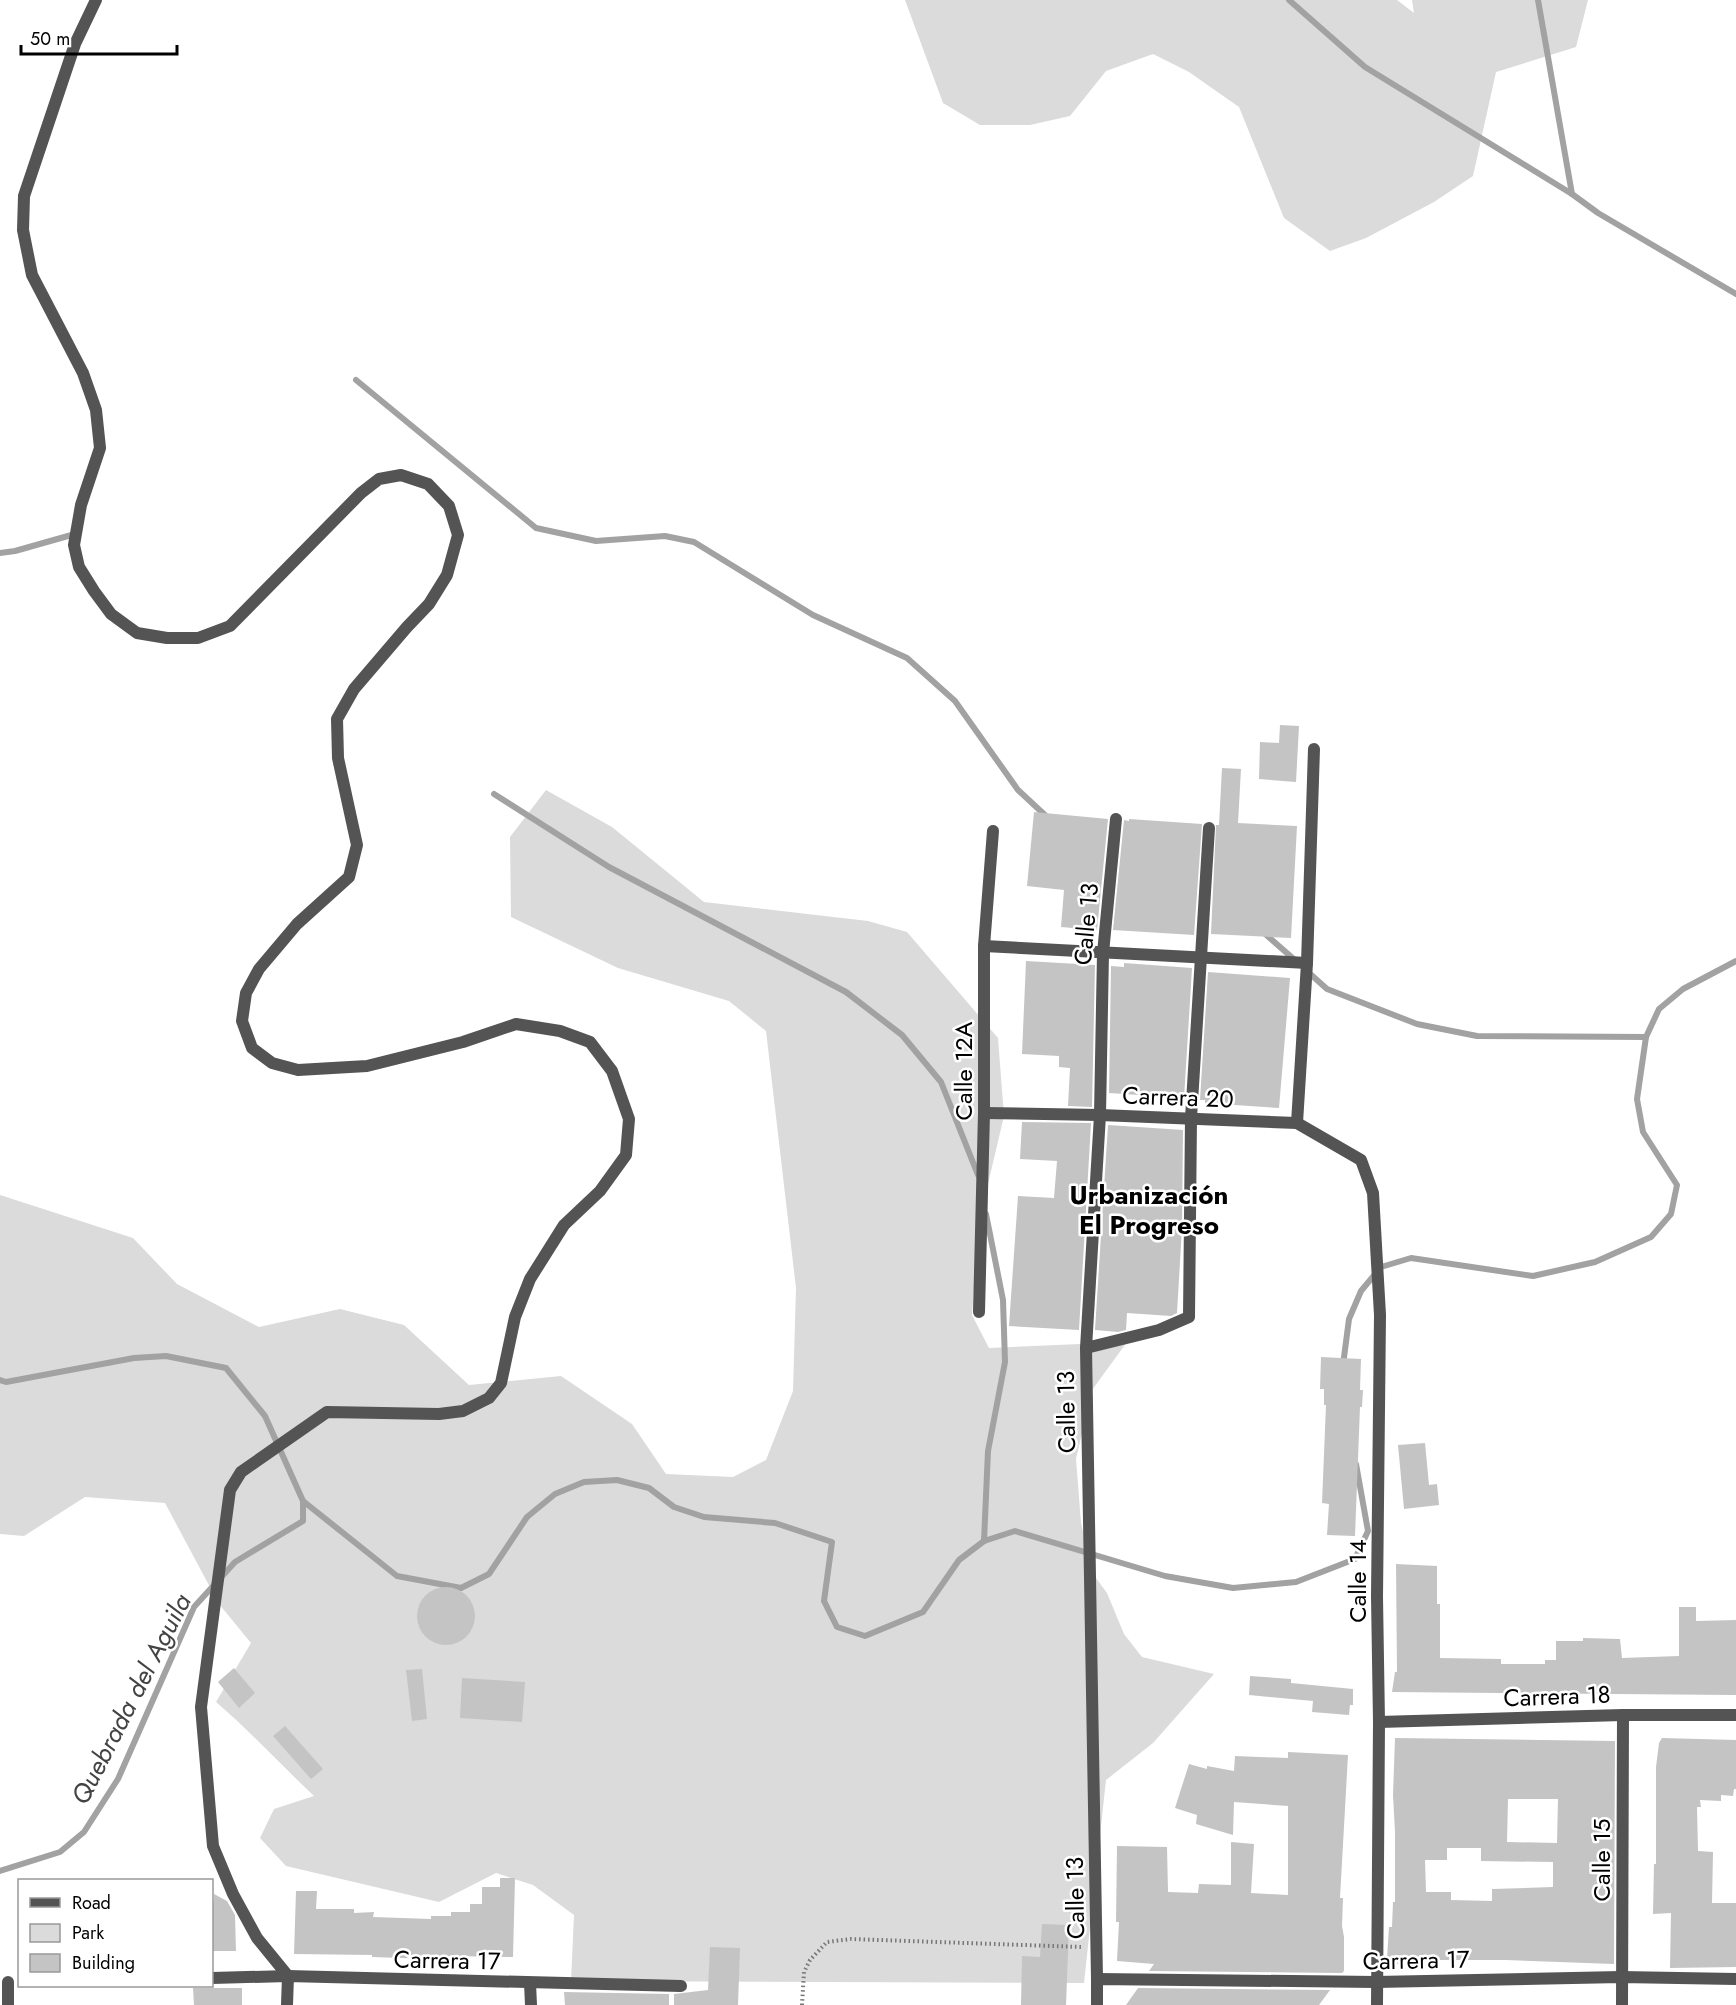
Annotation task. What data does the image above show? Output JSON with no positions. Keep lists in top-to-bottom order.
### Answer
{
  "streets": {
    "street": [
      "Calle 13",
      "Calle 12A",
      "Carrera 20",
      "Calle 14",
      "Carrera 18",
      "Calle 15",
      "Carrera 17"
    ]
  },
  "crossings": [
    ["Calle 13", "Carrera 20"],
    ["Calle 13", "Carrera 17"],
    ["Calle 12A", "Carrera 20"],
    ["Carrera 20", "Calle 14"],
    ["Calle 14", "Carrera 18"],
    ["Calle 14", "Carrera 17"],
    ["Carrera 18", "Calle 15"],
    ["Calle 15", "Carrera 17"]
  ],
  "districts": ["Urbanización El Progreso"],
  "water": ["Quebrada del Aguila"],
  "legend": ["Road", "Park", "Building"],
  "scale_bar": "50 m"
}
